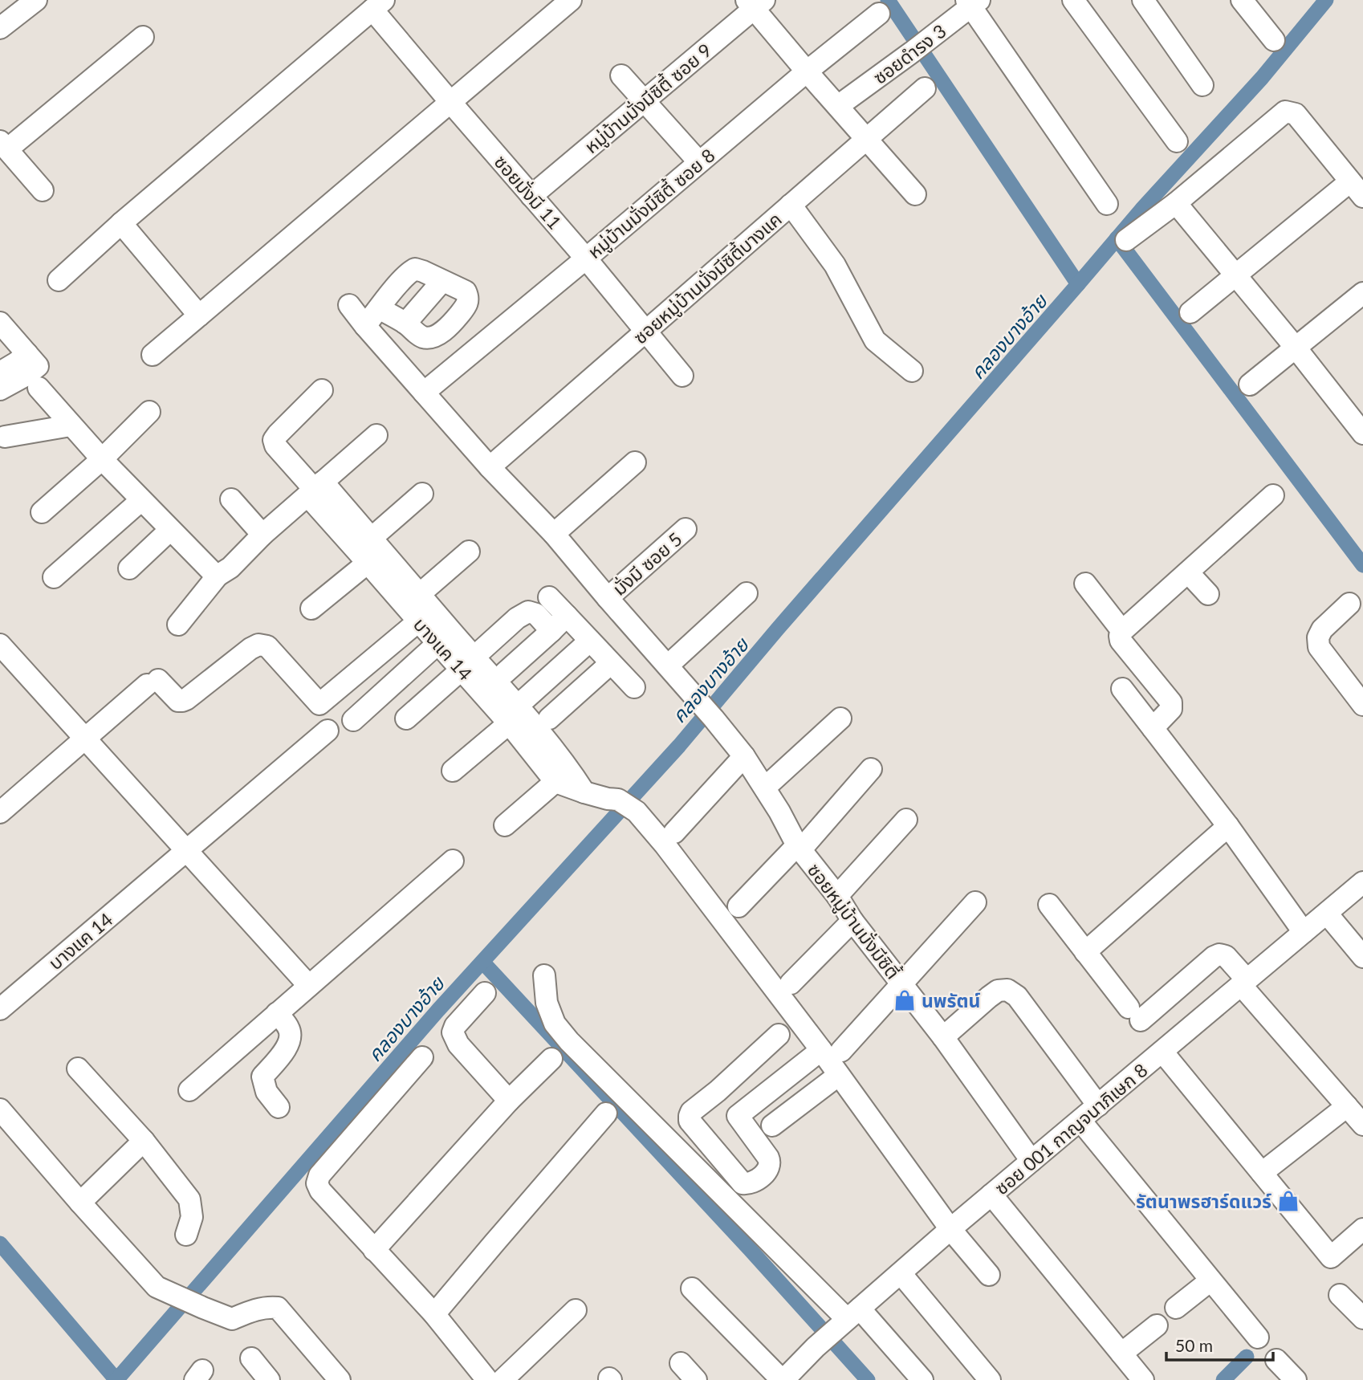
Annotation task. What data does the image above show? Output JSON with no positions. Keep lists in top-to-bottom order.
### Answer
{
  "streets": {
    "street": [
      "ซอยดำรง 3",
      "หมู่บ้านมั่งมีซิตี้ ซอย 9",
      "ซอยมั่งมี 11",
      "หมู่บ้านมั่งมีซิตี้ ซอย 8",
      "ซอยหมู่บ้านมั่งมีซิตี้บางแค",
      "มั่งมี ซอย 5",
      "บางแค 14",
      "ซอยหมู่บ้านมั่งมีซิตี้",
      "ซอย 001 กาญจนาภิเษก 8"
    ]
  },
  "crossings": [
    ["หมู่บ้านมั่งมีซิตี้ ซอย 9", "ซอยมั่งมี 11"],
    ["ซอยมั่งมี 11", "หมู่บ้านมั่งมีซิตี้ ซอย 8"],
    ["ซอยมั่งมี 11", "ซอยหมู่บ้านมั่งมีซิตี้บางแค"],
    ["ซอยหมู่บ้านมั่งมีซิตี้", "ซอย 001 กาญจนาภิเษก 8"]
  ],
  "water": ["คลองบางอ้าย"],
  "places": {
    "shop": ["นพรัตน์", "รัตนาพรฮาร์ดแวร์"]
  },
  "scale_bar": "50 m"
}
